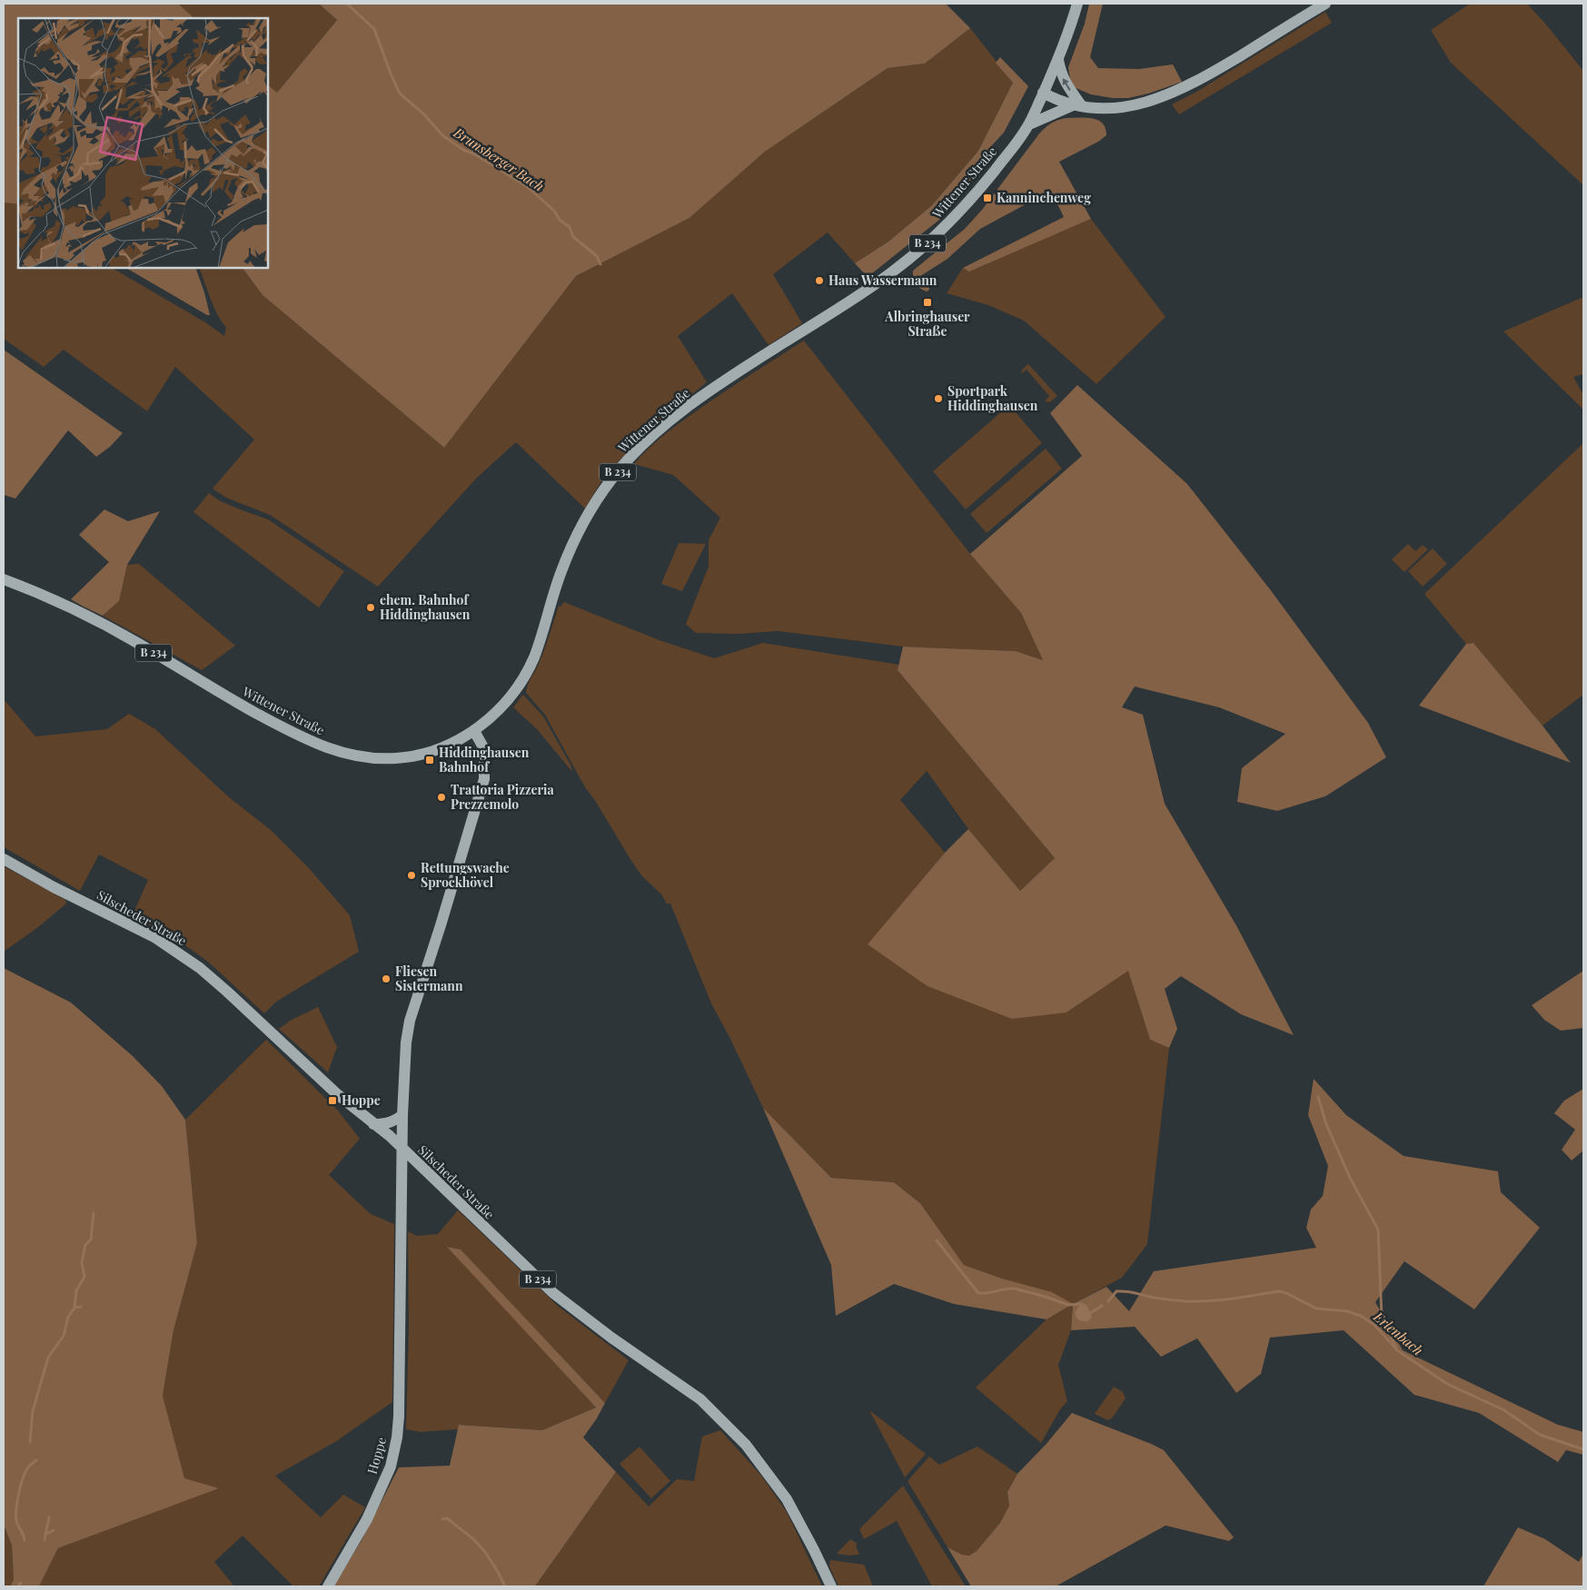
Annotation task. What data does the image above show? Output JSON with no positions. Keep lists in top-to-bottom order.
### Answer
{
  "streets": {
    "main road": [
      "Wittener Straße",
      "B 234",
      "Silscheder Straße",
      "Hoppe"
    ]
  },
  "crossings": [
    ["Wittener Straße", "B 234"],
    ["Wittener Straße", "Hoppe"],
    ["Silscheder Straße", "Hoppe"]
  ],
  "water": ["Brunsberger Bach", "Erlenbach"],
  "places": {
    "transit": [
      "Kanninchenweg",
      "Albringhauser Straße",
      "Hiddinghausen Bahnhof",
      "Hoppe"
    ],
    "other": [
      "Haus Wassermann",
      "Sportpark Hiddinghausen",
      "ehem. Bahnhof Hiddinghausen",
      "Trattoria Pizzeria Prezzemolo",
      "Rettungswache Sprockhövel",
      "Fliesen Sistermann"
    ]
  }
}
